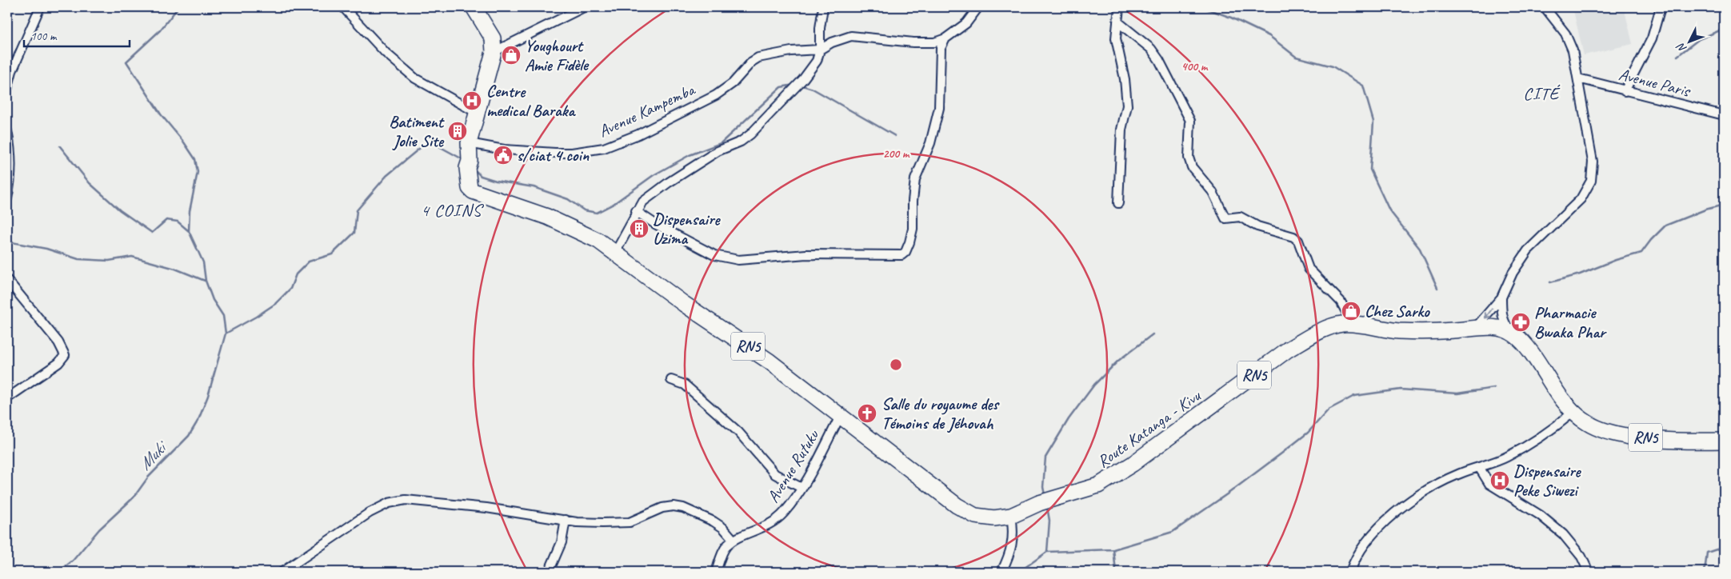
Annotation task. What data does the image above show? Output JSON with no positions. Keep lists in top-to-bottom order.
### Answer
{
  "streets": {
    "highway": ["RN5", "Route Katanga - Kivu"],
    "street": ["Avenue Paris", "Avenue Kampemba", "Avenue Rutuku"]
  },
  "crossings": [
    ["Avenue Kampemba", "Route Katanga - Kivu"],
    ["RN5", "Route Katanga - Kivu"],
    ["Route Katanga - Kivu", "Avenue Rutuku"]
  ],
  "districts": ["CITÉ", "4 COINS"],
  "water": ["Muki"],
  "places": {
    "shop": ["Youghourt Amie Fidèle", "Chez Sarko"],
    "hospital": ["Centre medical Baraka", "Dispensaire Peke Siwezi"],
    "building": ["Batiment Jolie Site", "Dispensaire Uzima"],
    "public building": ["s/ciat 4 coin"],
    "pharmacy": ["Pharmacie Bwaka Phar"],
    "church": ["Salle du royaume des Témoins de Jéhovah"]
  },
  "scale_bar": "100 m",
  "north": "bottom left",
  "rings": ["400 m", "200 m"]
}
